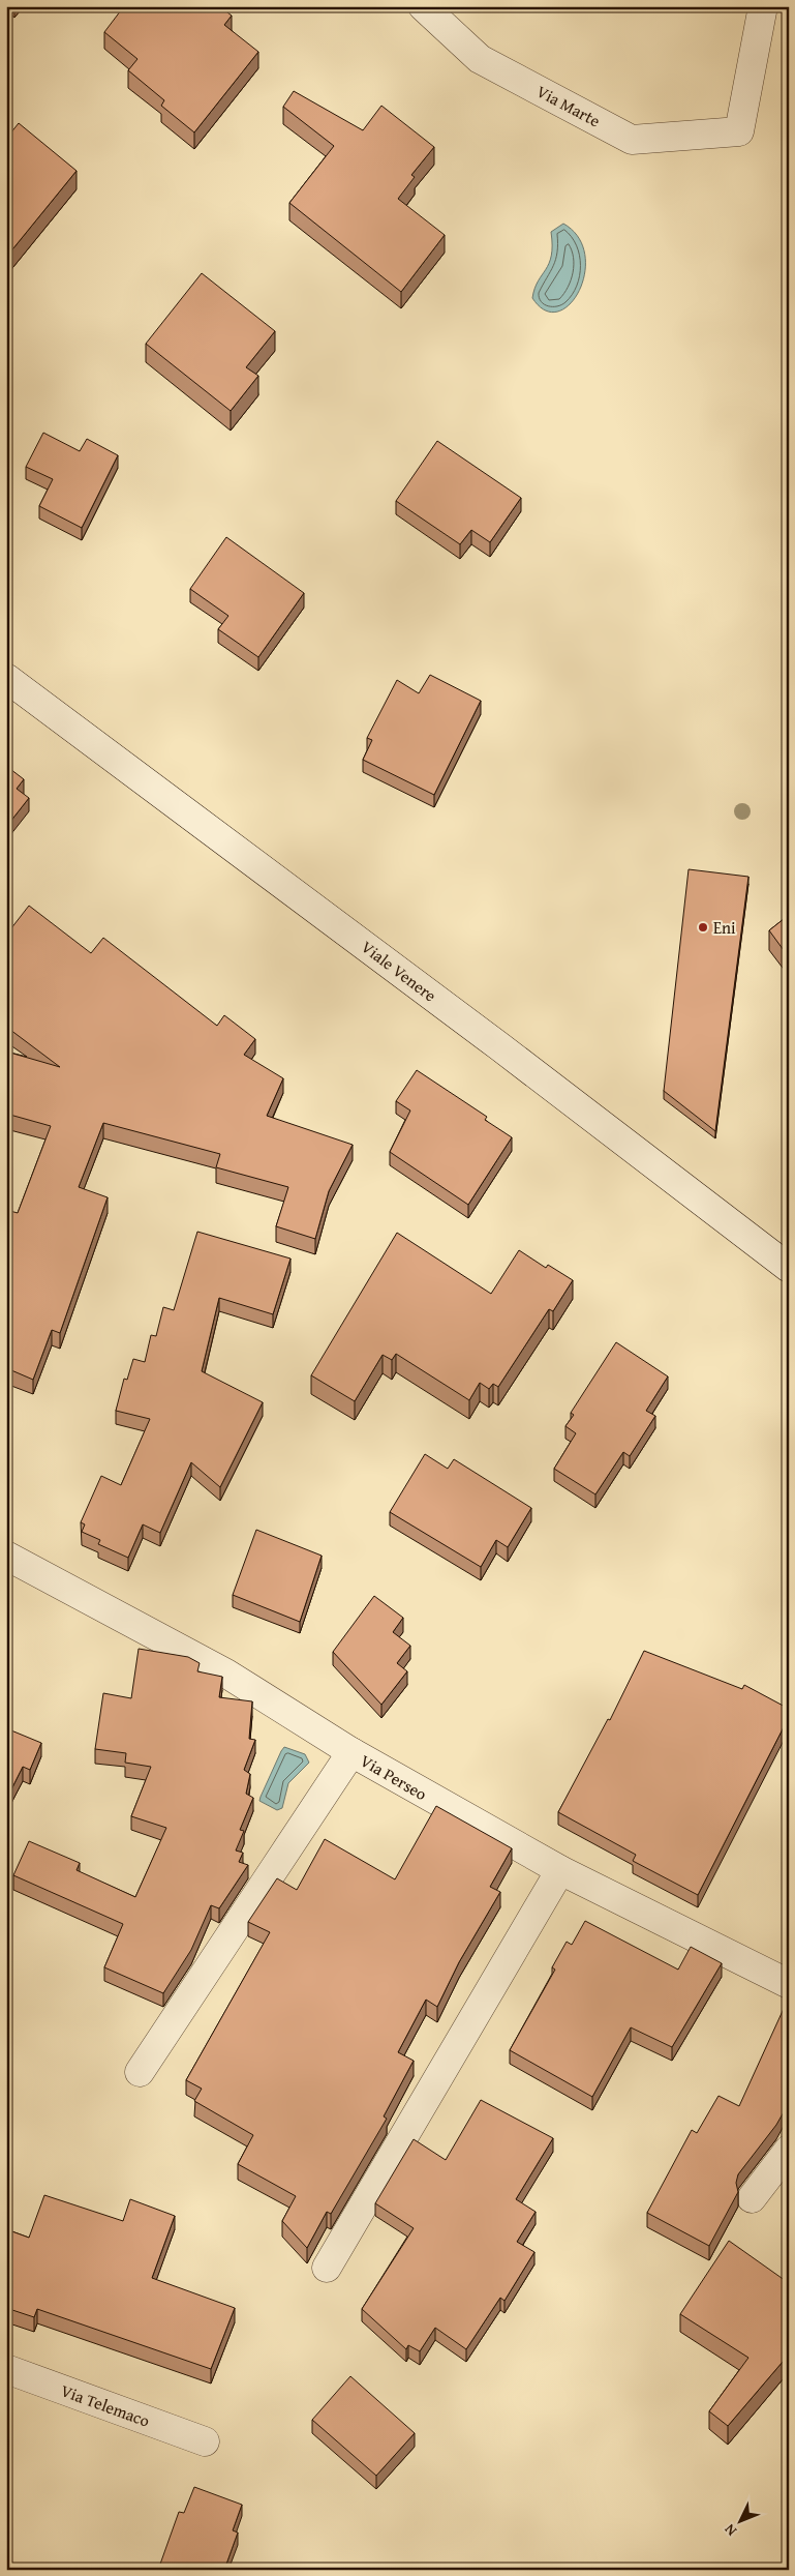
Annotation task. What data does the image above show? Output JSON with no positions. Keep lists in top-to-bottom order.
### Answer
{
  "streets": {
    "street": [
      "Via Marte",
      "Viale Venere",
      "Via Perseo",
      "Via Telemaco"
    ]
  },
  "places": ["Eni"],
  "north": "bottom left"
}
